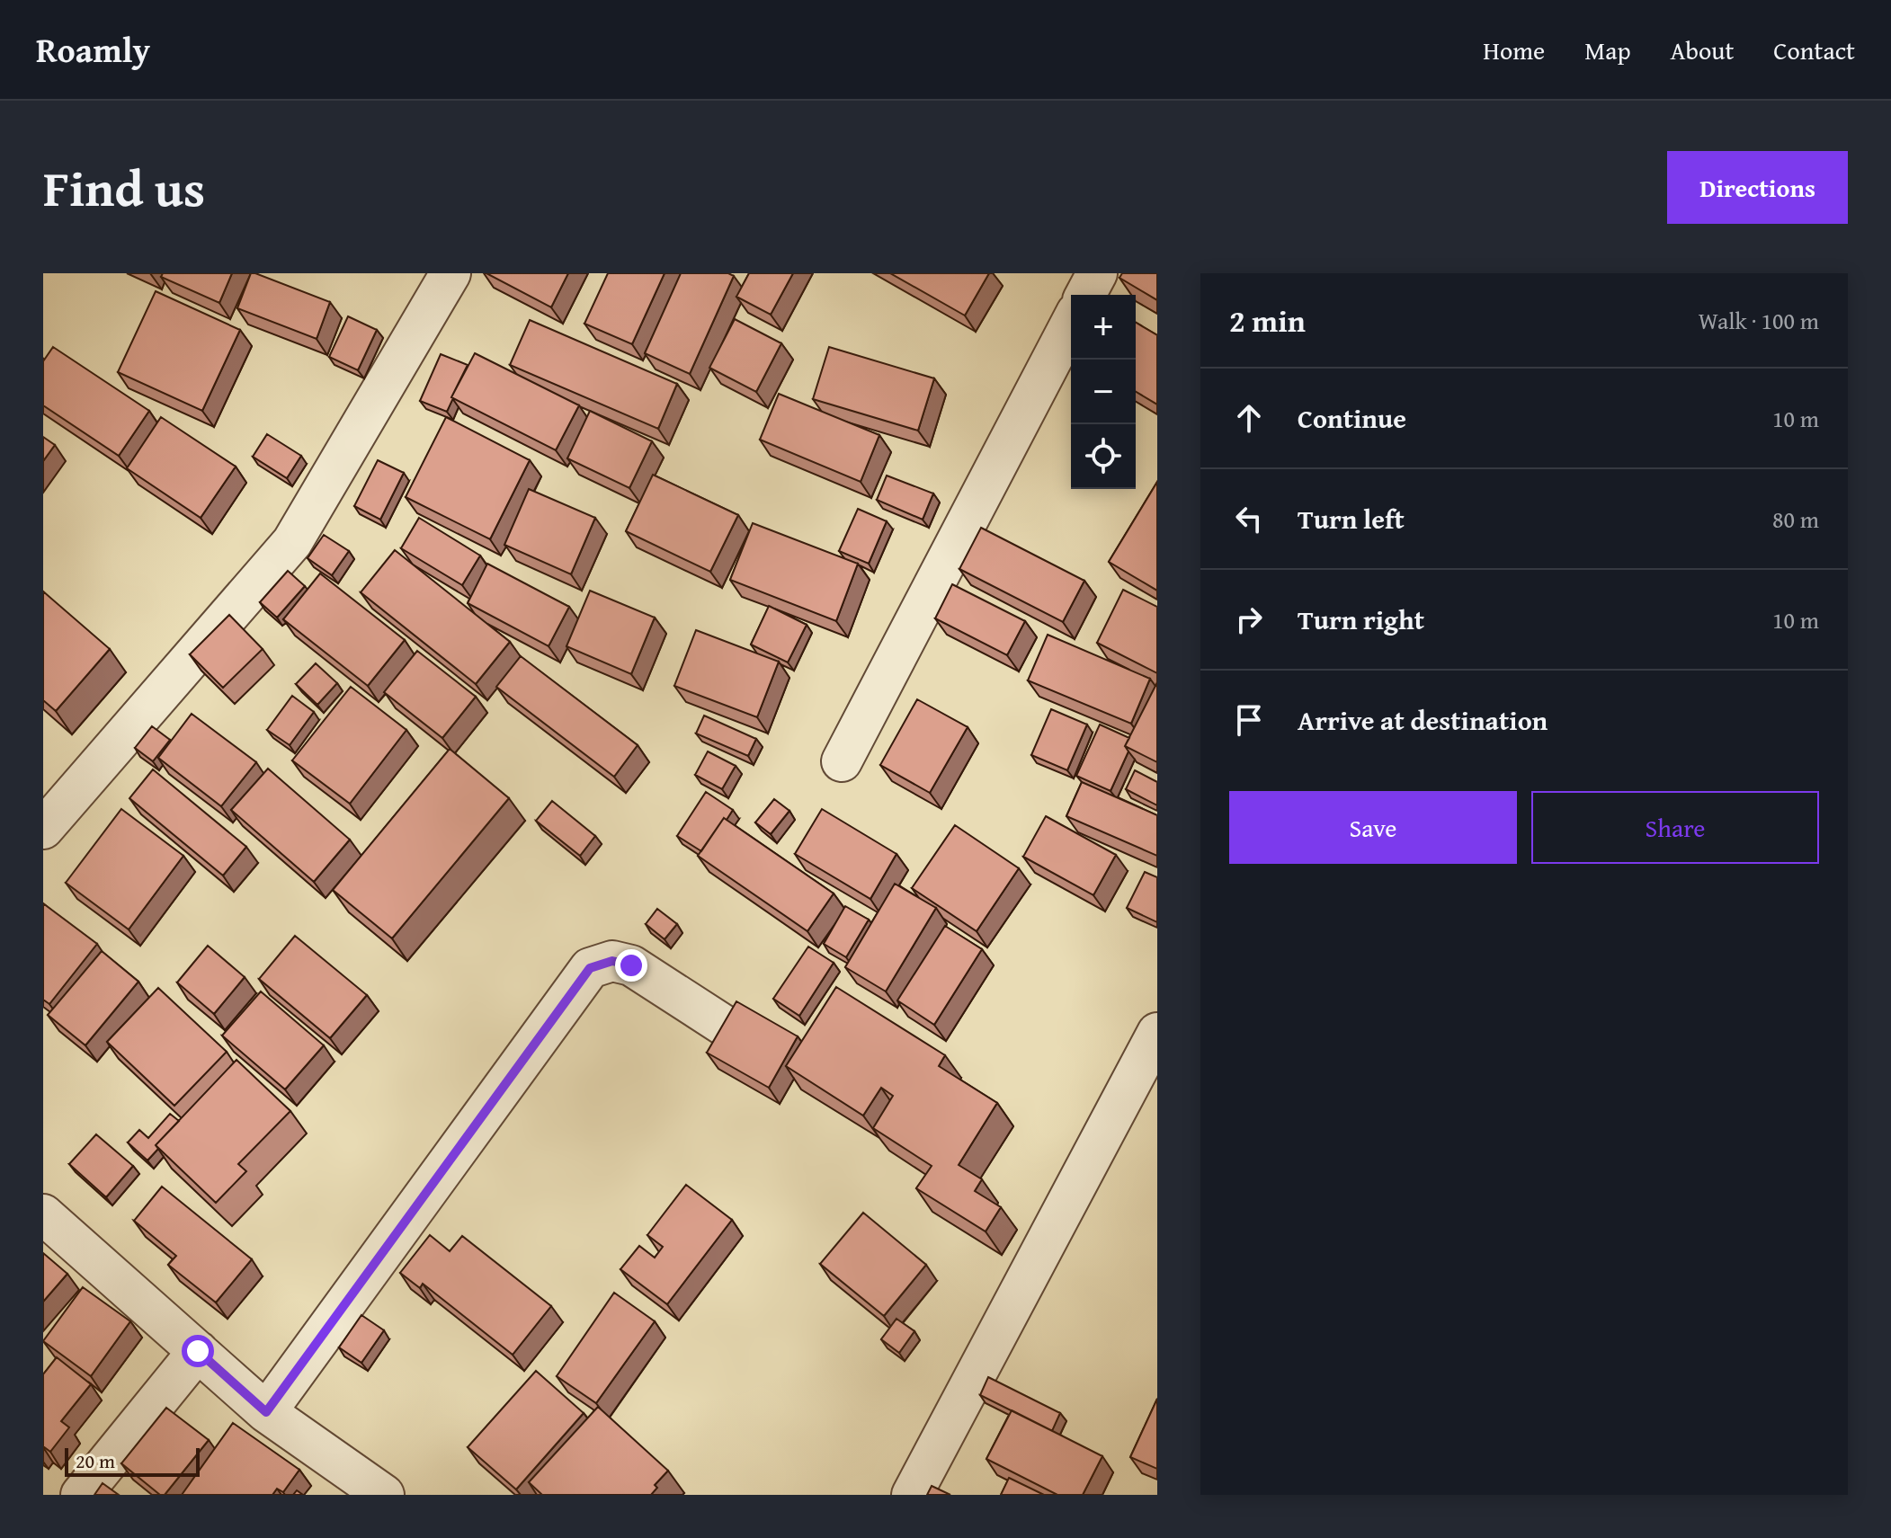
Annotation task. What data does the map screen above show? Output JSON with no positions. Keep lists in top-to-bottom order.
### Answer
{
  "scale_bar": "20 m",
  "page": {
    "header": "Roamly",
    "nav": [
      "Home",
      "Map",
      "About",
      "Contact"
    ],
    "title": "Find us",
    "buttons": [
      "Directions",
      ["Save", "Share"]
    ],
    "heading": ["2 min", "Walk · 100 m"],
    "map_buttons": ["+", "−"],
    "list": [
      ["Continue", "10 m"],
      ["Turn left", "80 m"],
      ["Turn right", "10 m"],
      "Arrive at destination"
    ],
    "scale": "20 m"
  }
}
